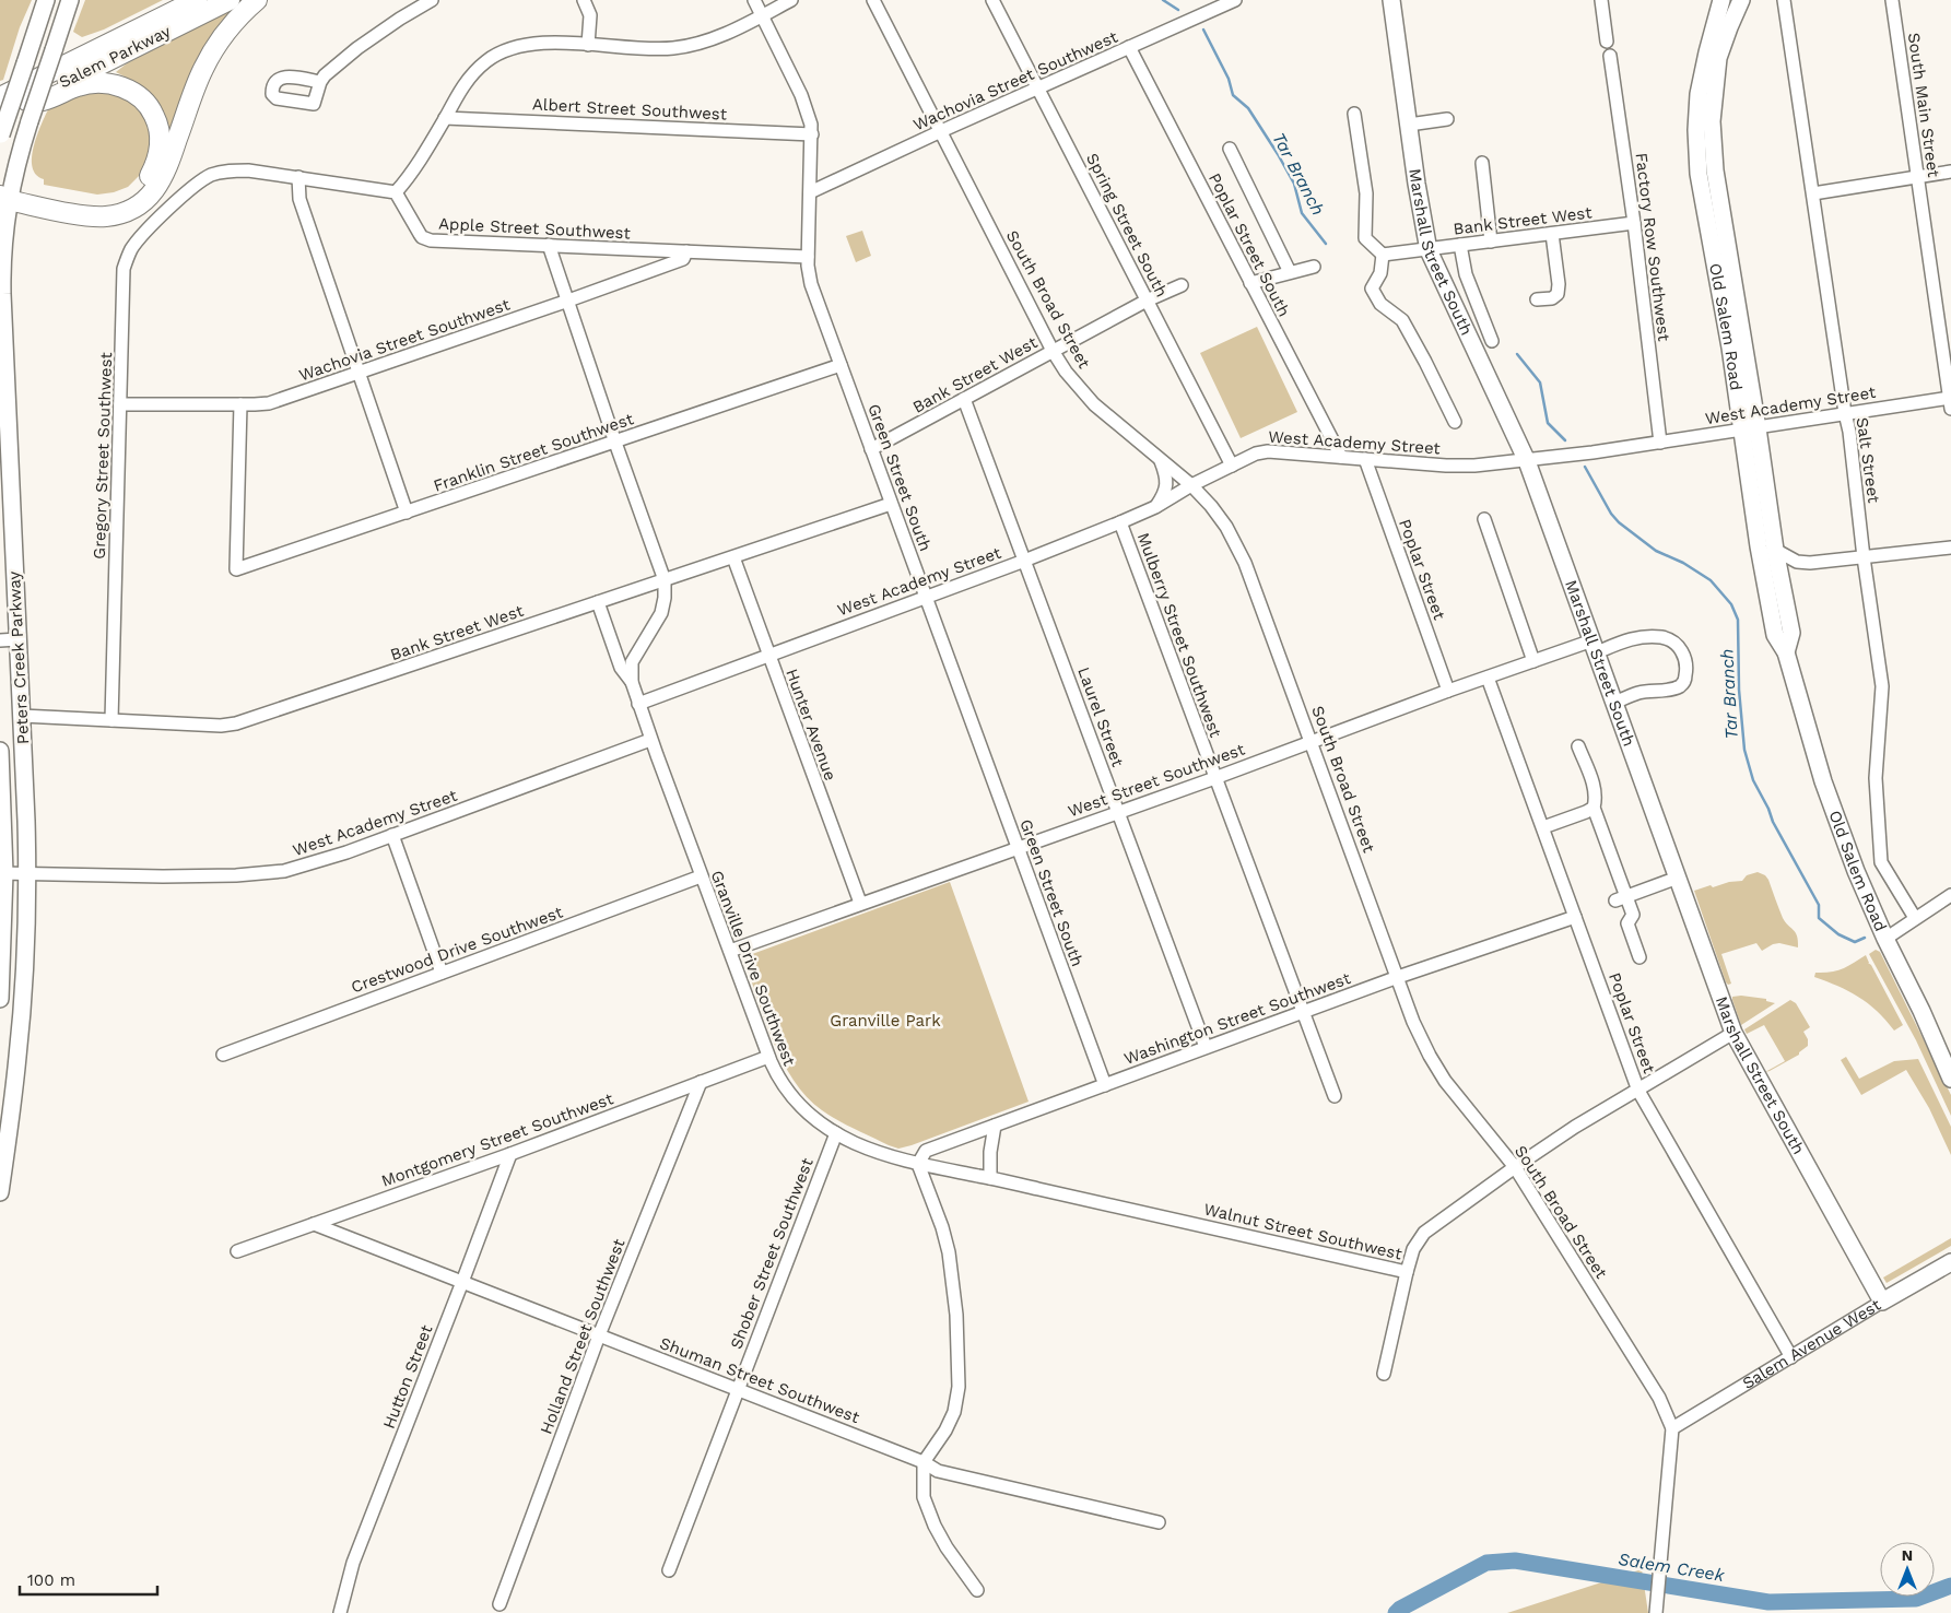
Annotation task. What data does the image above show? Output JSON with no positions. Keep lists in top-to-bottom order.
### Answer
{
  "streets": {
    "highway": ["Salem Parkway"],
    "main road": [
      "Marshall Street South",
      "Old Salem Road",
      "Peters Creek Parkway",
      "Salem Avenue West"
    ],
    "street": [
      "Wachovia Street Southwest",
      "South Main Street",
      "Albert Street Southwest",
      "Bank Street West",
      "Spring Street South",
      "Apple Street Southwest",
      "Poplar Street South",
      "Factory Row Southwest",
      "South Broad Street",
      "West Academy Street",
      "Franklin Street Southwest",
      "Gregory Street Southwest",
      "Salt Street",
      "Green Street South",
      "Poplar Street",
      "Mulberry Street Southwest",
      "Laurel Street",
      "Hunter Avenue",
      "West Street Southwest",
      "Crestwood Drive Southwest",
      "Granville Drive Southwest",
      "Washington Street Southwest",
      "Montgomery Street Southwest",
      "Walnut Street Southwest",
      "Shober Street Southwest",
      "Holland Street Southwest",
      "Hutton Street",
      "Shuman Street Southwest"
    ]
  },
  "crossings": [
    ["Wachovia Street Southwest", "Spring Street South"],
    ["Wachovia Street Southwest", "Apple Street Southwest"],
    ["Wachovia Street Southwest", "Poplar Street South"],
    ["Wachovia Street Southwest", "South Broad Street"],
    ["Wachovia Street Southwest", "Franklin Street Southwest"],
    ["Wachovia Street Southwest", "Gregory Street Southwest"],
    ["Wachovia Street Southwest", "Green Street South"],
    ["Wachovia Street Southwest", "Granville Drive Southwest"],
    ["South Main Street", "West Academy Street"],
    ["Albert Street Southwest", "Green Street South"],
    ["Bank Street West", "Spring Street South"],
    ["Bank Street West", "Factory Row Southwest"],
    ["Bank Street West", "Marshall Street South"],
    ["Bank Street West", "South Broad Street"],
    ["Bank Street West", "Gregory Street Southwest"],
    ["Bank Street West", "Green Street South"],
    ["Bank Street West", "Peters Creek Parkway"],
    ["Bank Street West", "Laurel Street"],
    ["Bank Street West", "Hunter Avenue"],
    ["Bank Street West", "Granville Drive Southwest"],
    ["Spring Street South", "West Academy Street"],
    ["Apple Street Southwest", "Green Street South"],
    ["Apple Street Southwest", "Granville Drive Southwest"],
    ["Poplar Street South", "West Academy Street"],
    ["Factory Row Southwest", "West Academy Street"],
    ["Marshall Street South", "West Academy Street"],
    ["Marshall Street South", "West Street Southwest"],
    ["Marshall Street South", "Walnut Street Southwest"],
    ["Marshall Street South", "Salem Avenue West"],
    ["South Broad Street", "West Academy Street"],
    ["South Broad Street", "West Street Southwest"],
    ["South Broad Street", "Washington Street Southwest"],
    ["South Broad Street", "Walnut Street Southwest"],
    ["South Broad Street", "Salem Avenue West"],
    ["Old Salem Road", "West Academy Street"],
    ["West Academy Street", "Salt Street"],
    ["West Academy Street", "Green Street South"],
    ["West Academy Street", "Poplar Street"],
    ["West Academy Street", "Mulberry Street Southwest"],
    ["West Academy Street", "Peters Creek Parkway"],
    ["West Academy Street", "Laurel Street"],
    ["West Academy Street", "Hunter Avenue"],
    ["West Academy Street", "Granville Drive Southwest"],
    ["Franklin Street Southwest", "Green Street South"],
    ["Franklin Street Southwest", "Granville Drive Southwest"],
    ["Green Street South", "West Street Southwest"],
    ["Green Street South", "Washington Street Southwest"],
    ["Poplar Street", "West Street Southwest"],
    ["Poplar Street", "Washington Street Southwest"],
    ["Poplar Street", "Walnut Street Southwest"],
    ["Poplar Street", "Salem Avenue West"],
    ["Mulberry Street Southwest", "West Street Southwest"],
    ["Mulberry Street Southwest", "Washington Street Southwest"],
    ["Laurel Street", "West Street Southwest"],
    ["Laurel Street", "Washington Street Southwest"],
    ["Hunter Avenue", "West Street Southwest"],
    ["West Street Southwest", "Granville Drive Southwest"],
    ["Crestwood Drive Southwest", "Granville Drive Southwest"],
    ["Granville Drive Southwest", "Washington Street Southwest"],
    ["Granville Drive Southwest", "Montgomery Street Southwest"],
    ["Granville Drive Southwest", "Walnut Street Southwest"],
    ["Granville Drive Southwest", "Shober Street Southwest"],
    ["Washington Street Southwest", "Walnut Street Southwest"],
    ["Montgomery Street Southwest", "Holland Street Southwest"],
    ["Montgomery Street Southwest", "Hutton Street"],
    ["Montgomery Street Southwest", "Shuman Street Southwest"],
    ["Shober Street Southwest", "Shuman Street Southwest"],
    ["Holland Street Southwest", "Shuman Street Southwest"],
    ["Hutton Street", "Shuman Street Southwest"]
  ],
  "water": ["Tar Branch", "Salem Creek"],
  "parks": ["Granville Park"],
  "scale_bar": "100 m",
  "north": "top"
}
